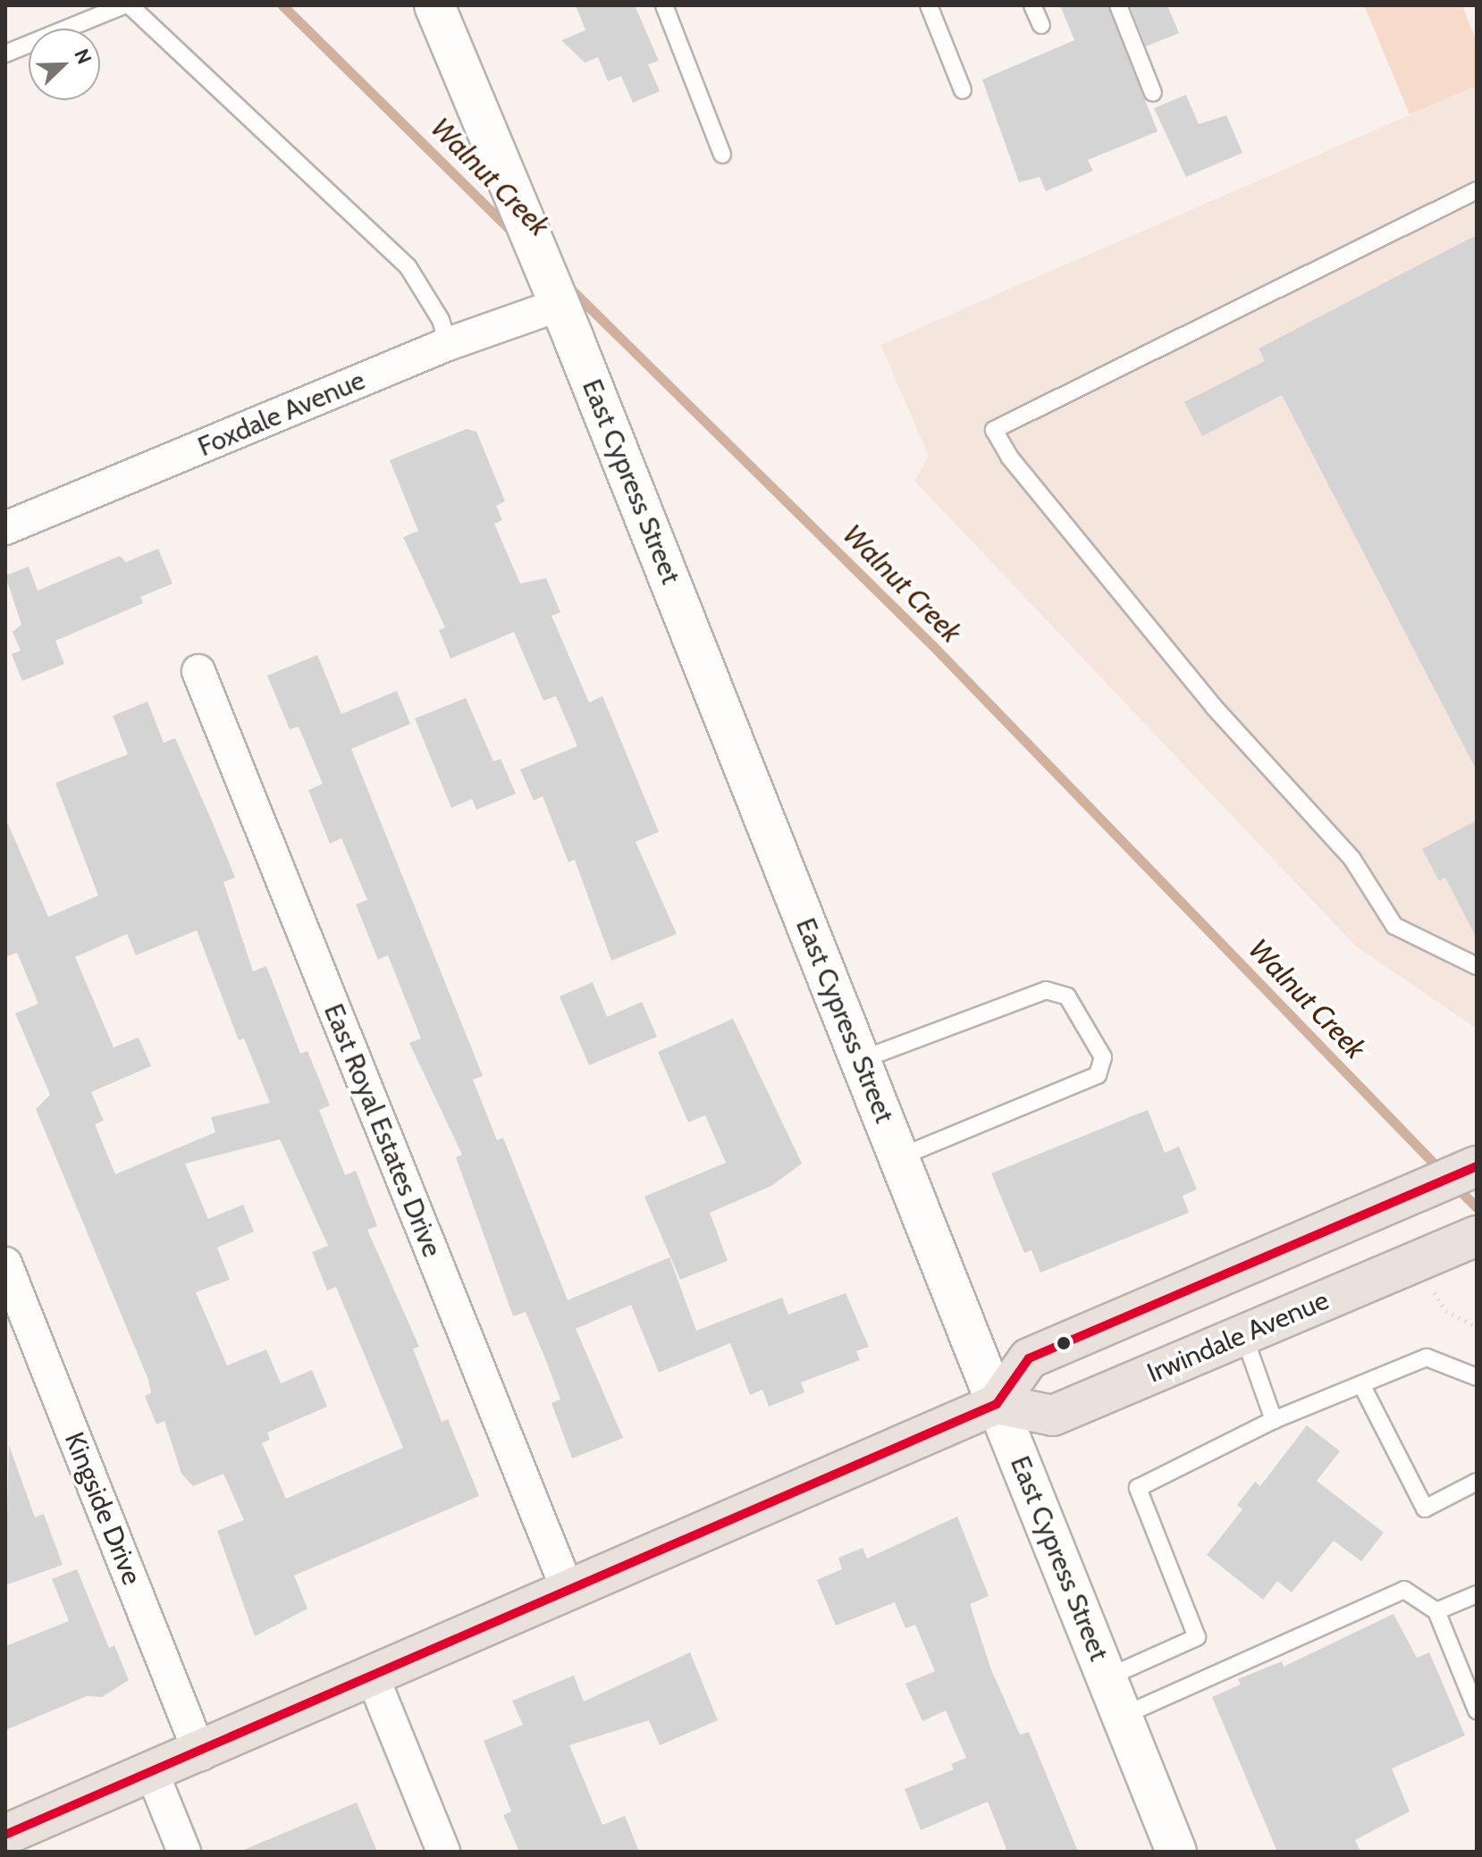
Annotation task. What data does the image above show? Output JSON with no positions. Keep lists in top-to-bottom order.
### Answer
{
  "streets": {
    "main road": ["Irwindale Avenue"],
    "street": [
      "Foxdale Avenue",
      "East Cypress Street",
      "East Royal Estates Drive",
      "Kingside Drive"
    ]
  },
  "crossings": [
    ["Foxdale Avenue", "East Cypress Street"],
    ["East Cypress Street", "Irwindale Avenue"]
  ],
  "water": ["Walnut Creek"],
  "north": "top right"
}
